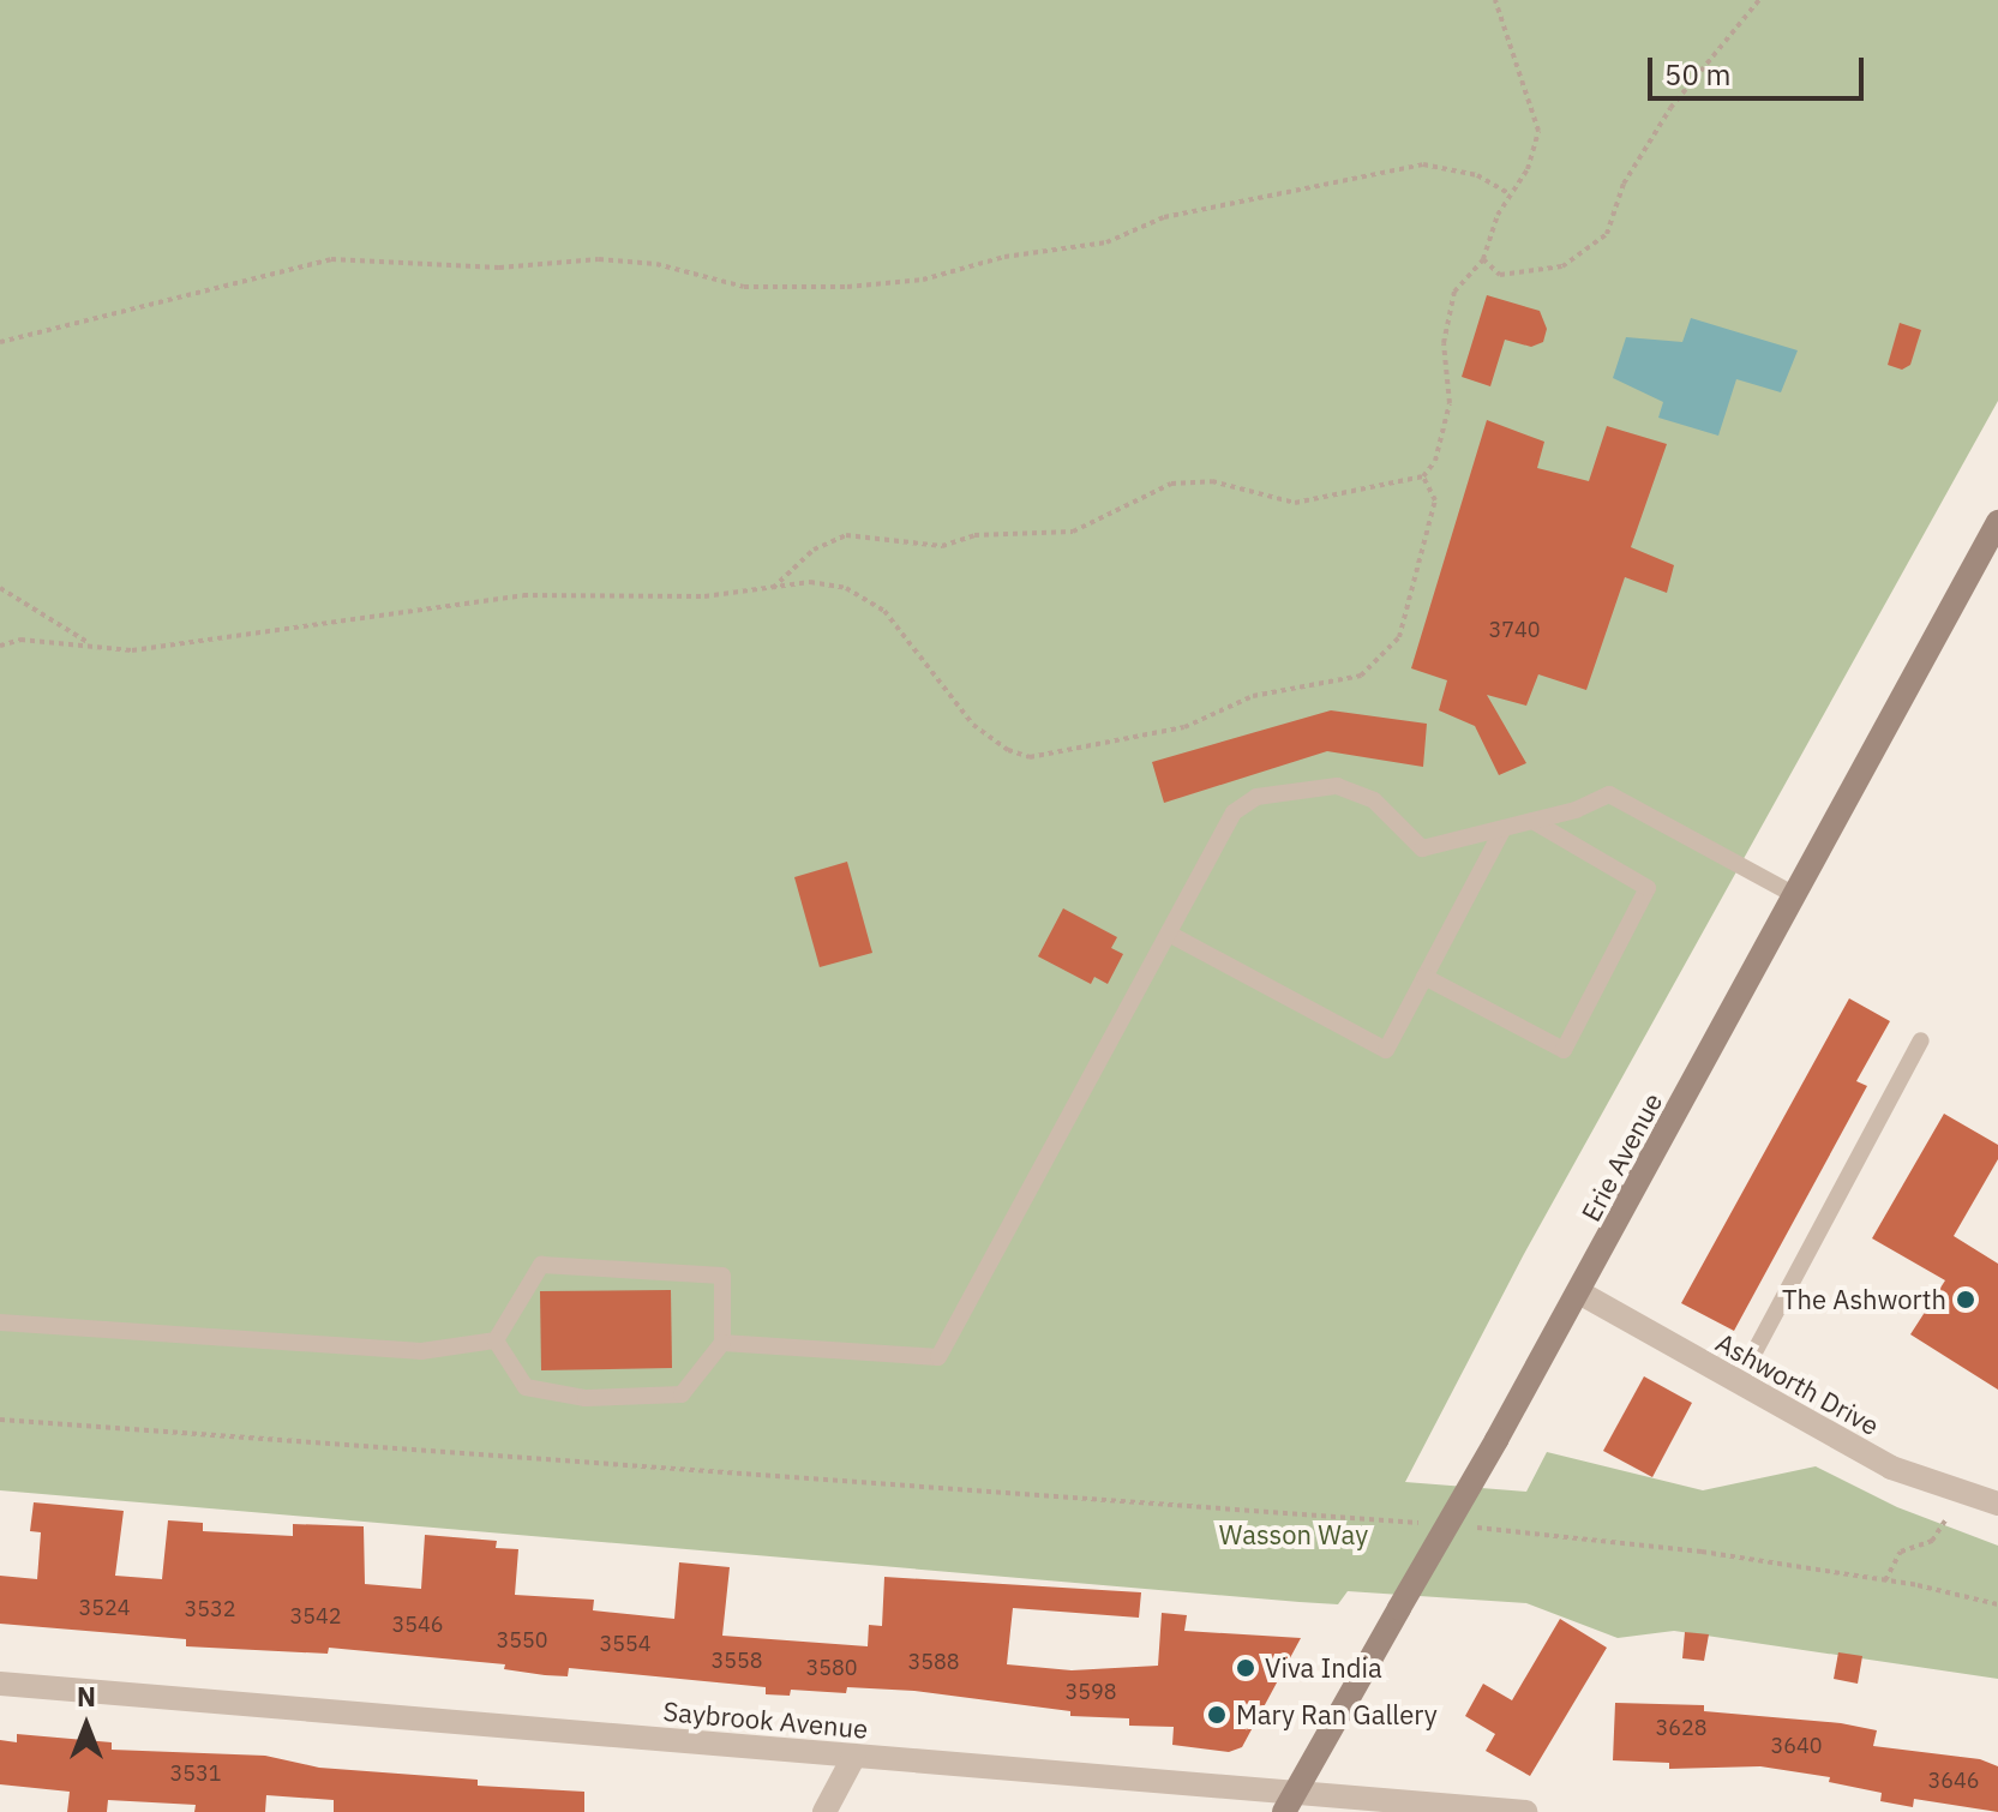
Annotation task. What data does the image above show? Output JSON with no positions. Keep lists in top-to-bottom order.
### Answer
{
  "streets": {
    "street": ["Erie Avenue", "Ashworth Drive", "Saybrook Avenue"]
  },
  "crossings": [
    ["Erie Avenue", "Ashworth Drive"],
    ["Erie Avenue", "Saybrook Avenue"]
  ],
  "parks": ["Wasson Way"],
  "places": ["The Ashworth", "Viva India", "Mary Ran Gallery"],
  "house_numbers": [
    "3740",
    "3524",
    "3532",
    "3542",
    "3546",
    "3550",
    "3554",
    "3558",
    "3588",
    "3580",
    "3598",
    "3628",
    "3640",
    "3531",
    "3646"
  ],
  "scale_bar": "50 m",
  "north": "top"
}
